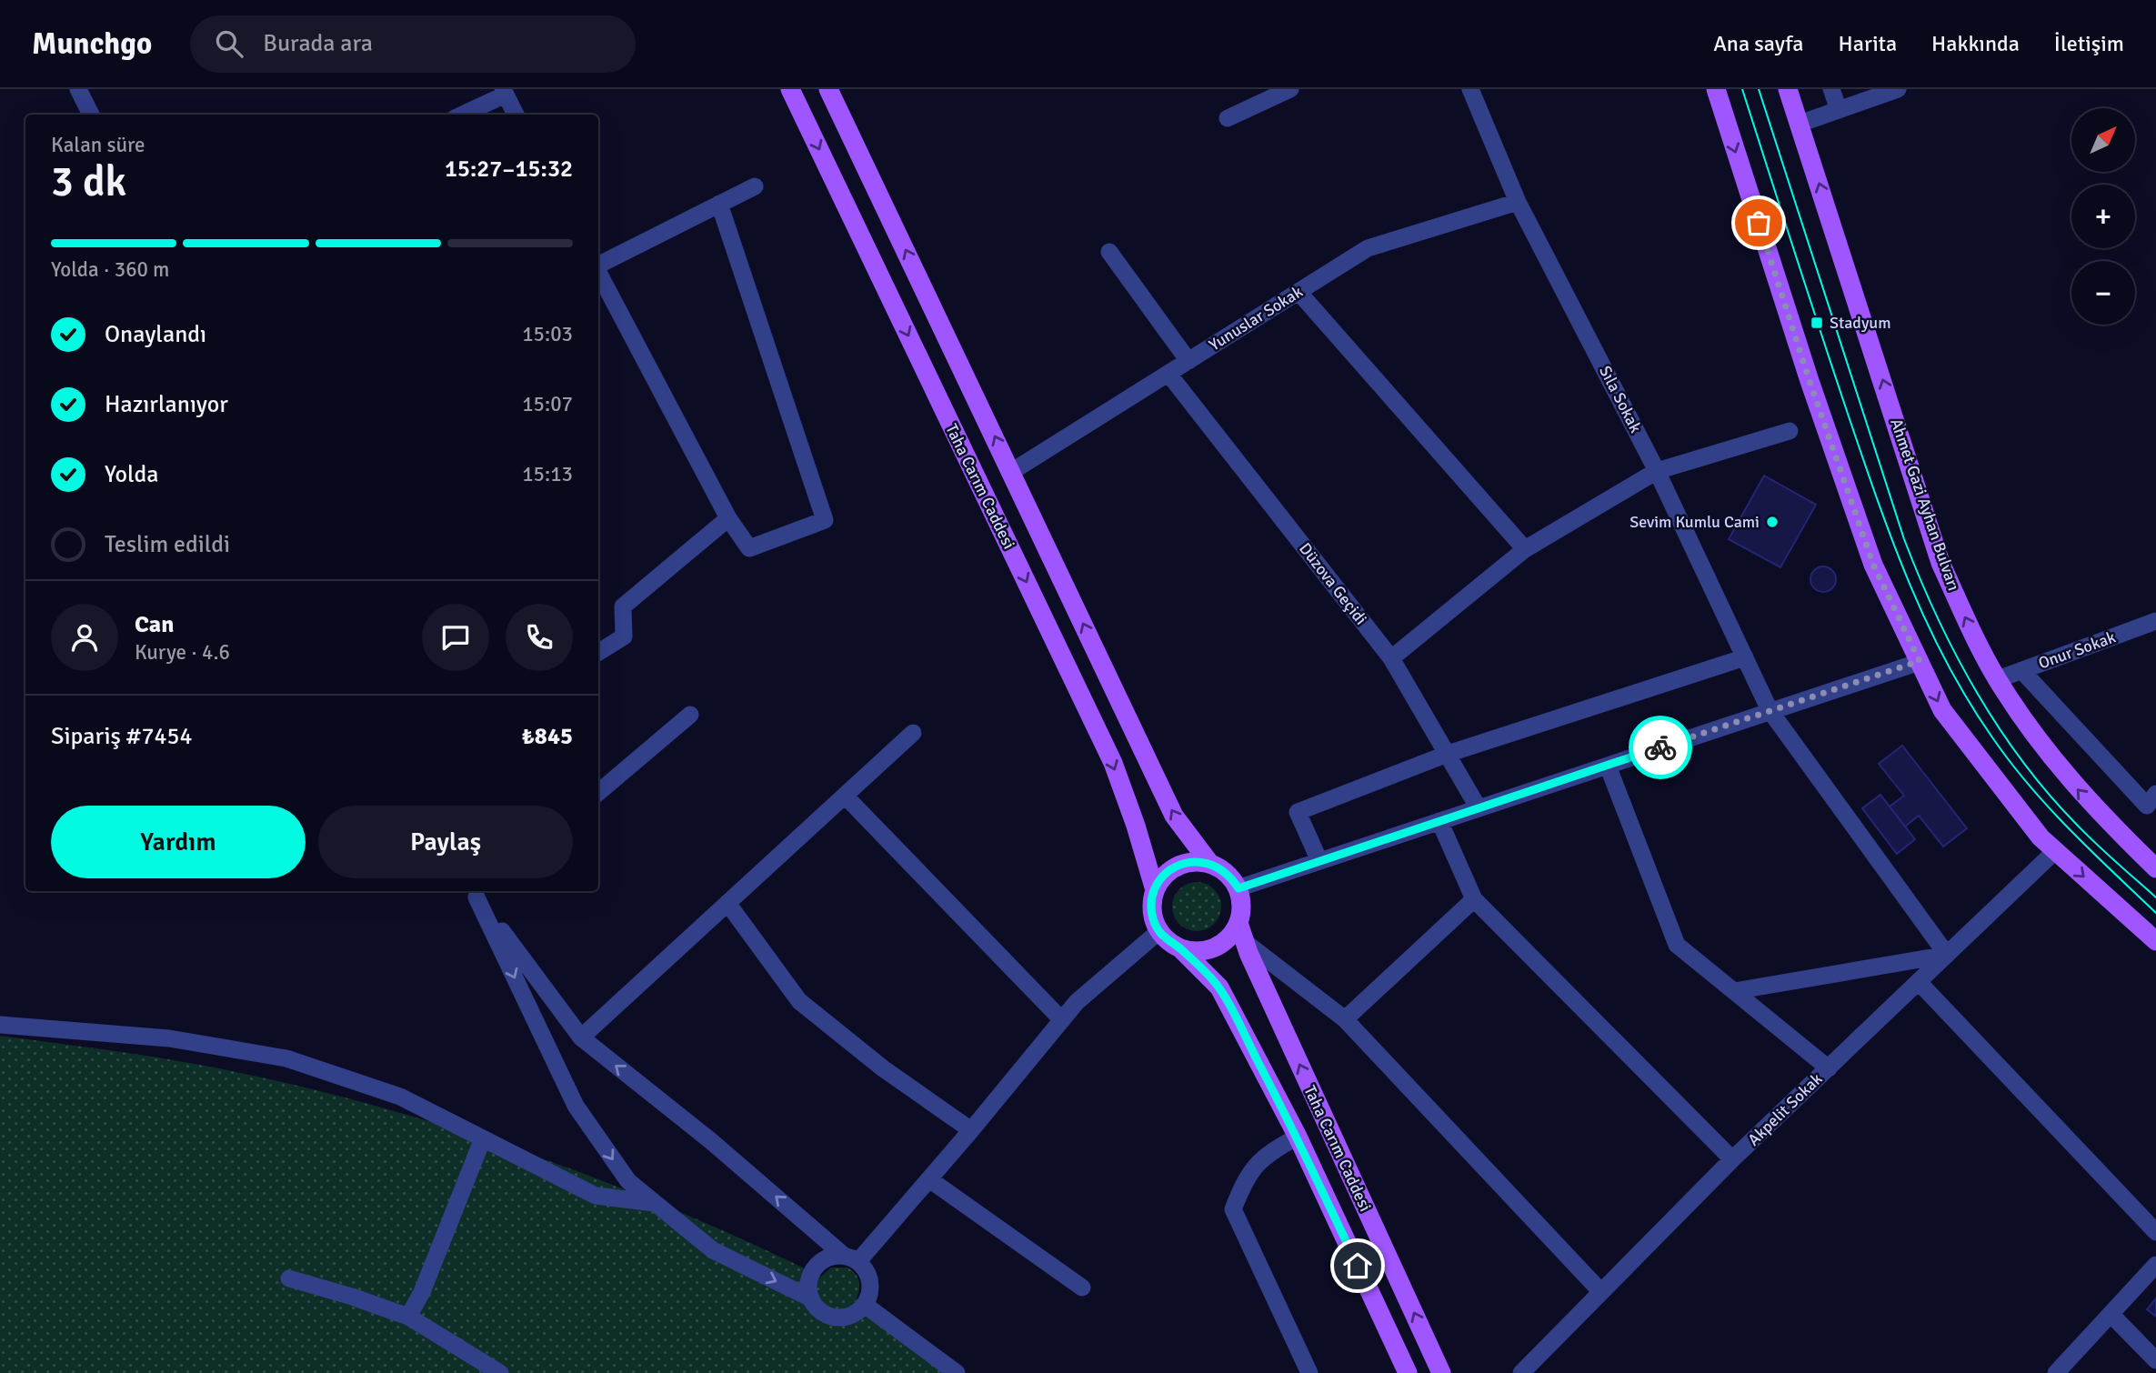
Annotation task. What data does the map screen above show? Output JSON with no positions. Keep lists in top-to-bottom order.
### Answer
{
  "streets": {
    "main road": ["Taha Carım Caddesi", "Ahmet Gazi Ayhan Bulvarı"],
    "street": [
      "Yunuslar Sokak",
      "Sıla Sokak",
      "Düzova Geçidi",
      "Onur Sokak",
      "Akpelit Sokak"
    ]
  },
  "crossings": [
    ["Yunuslar Sokak", "Sıla Sokak"],
    ["Yunuslar Sokak", "Taha Carım Caddesi"],
    ["Yunuslar Sokak", "Düzova Geçidi"],
    ["Sıla Sokak", "Akpelit Sokak"],
    ["Ahmet Gazi Ayhan Bulvarı", "Onur Sokak"]
  ],
  "places": {
    "transit": ["Stadyum"],
    "other": ["Sevim Kumlu Cami"]
  },
  "north": "top right",
  "page": {
    "header": "Munchgo",
    "search": "Burada ara",
    "nav": [
      "Ana sayfa",
      "Harita",
      "Hakkında",
      "İletişim"
    ],
    "map_buttons": ["+", "−"],
    "heading": ["3 dk", "Kalan süre", "15:27–15:32"],
    "panel": [
      "Can",
      "Kurye · 4.6",
      "Sipariş #7454",
      "₺845"
    ],
    "bar": "Yolda · 360 m",
    "list": [
      ["Onaylandı", "15:03"],
      ["Hazırlanıyor", "15:07"],
      ["Yolda", "15:13"],
      "Teslim edildi"
    ],
    "buttons": ["Yardım", "Paylaş"]
  }
}
